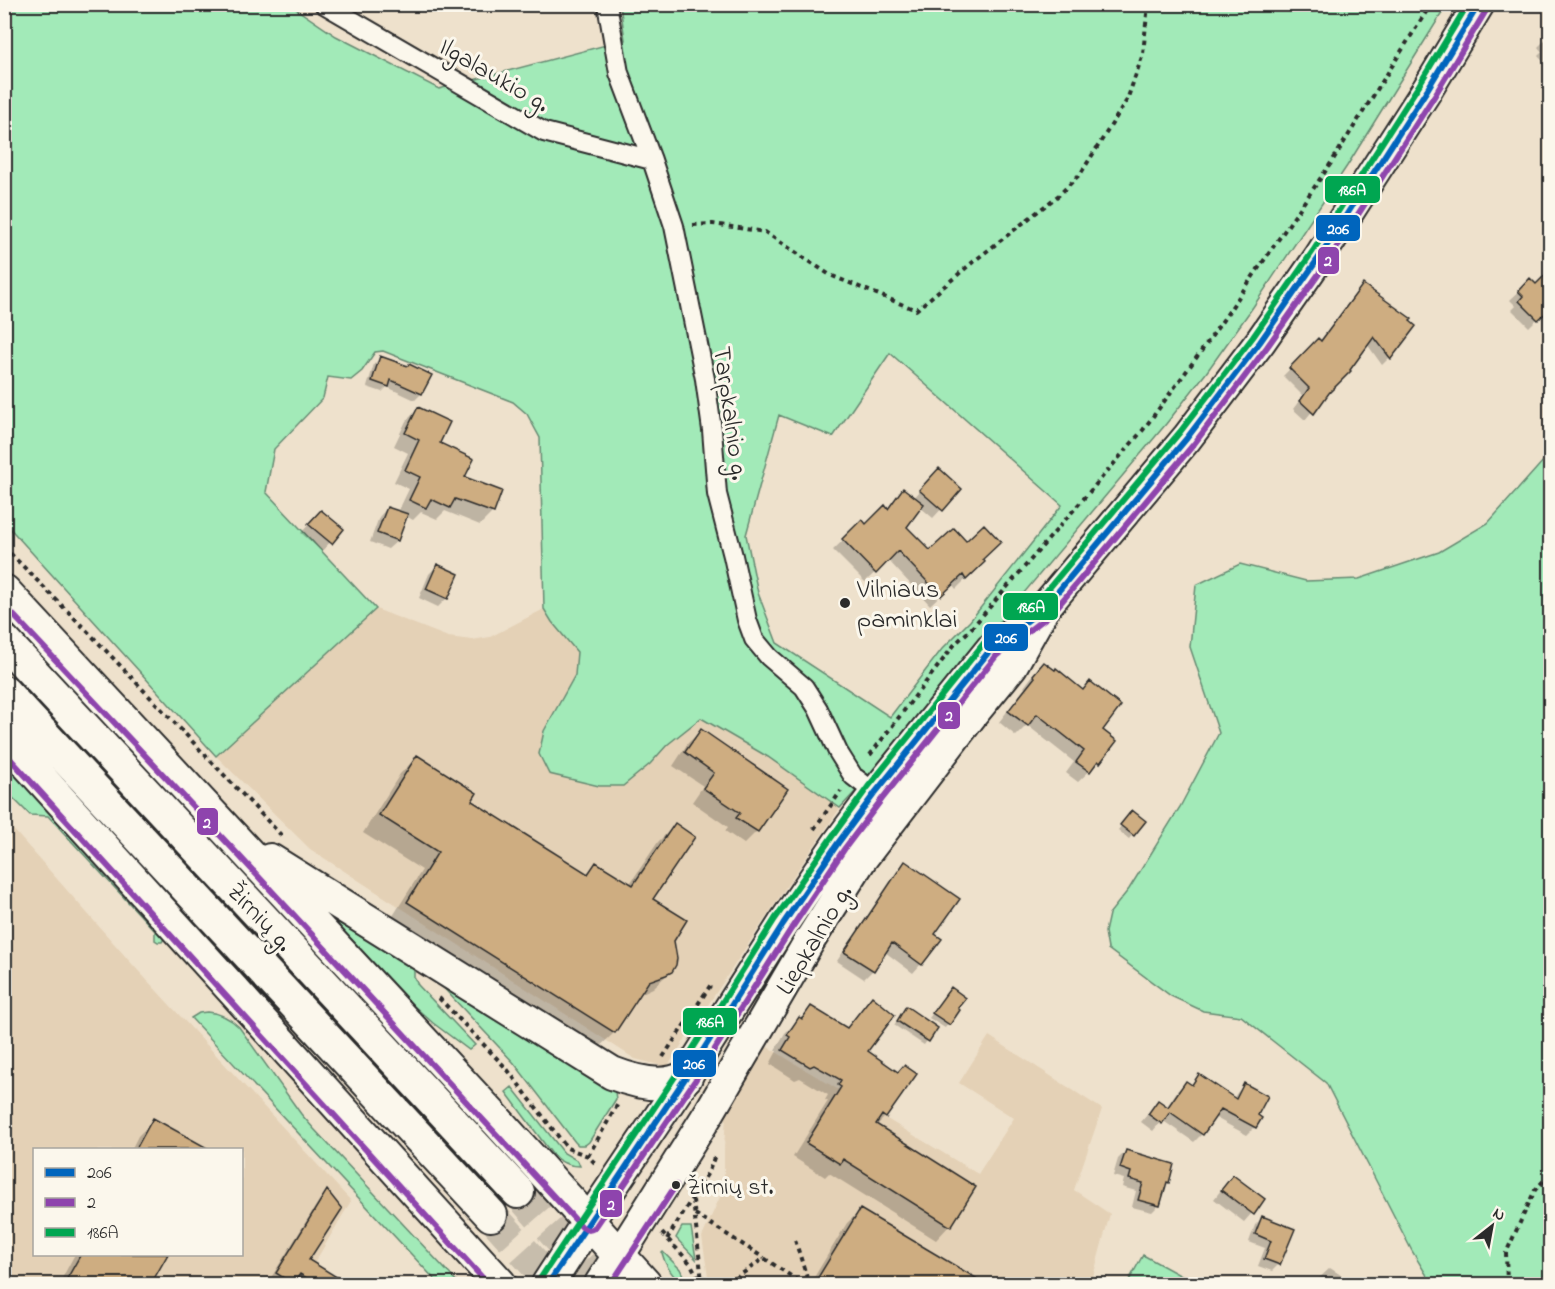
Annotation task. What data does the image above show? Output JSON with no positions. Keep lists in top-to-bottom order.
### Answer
{
  "streets": {
    "highway": ["Žirnių g.", "Liepkalnio g."],
    "street": ["Ilgalaukio g.", "Tarpkalnio g."]
  },
  "crossings": [
    ["Ilgalaukio g.", "Tarpkalnio g."],
    ["Tarpkalnio g.", "Liepkalnio g."]
  ],
  "places": ["Vilniaus paminklai", "Žirnių st."],
  "lines": ["transit line 206", "transit line 186A", "transit line 2"],
  "legend": ["206", "2", "186A"],
  "north": "top right"
}
